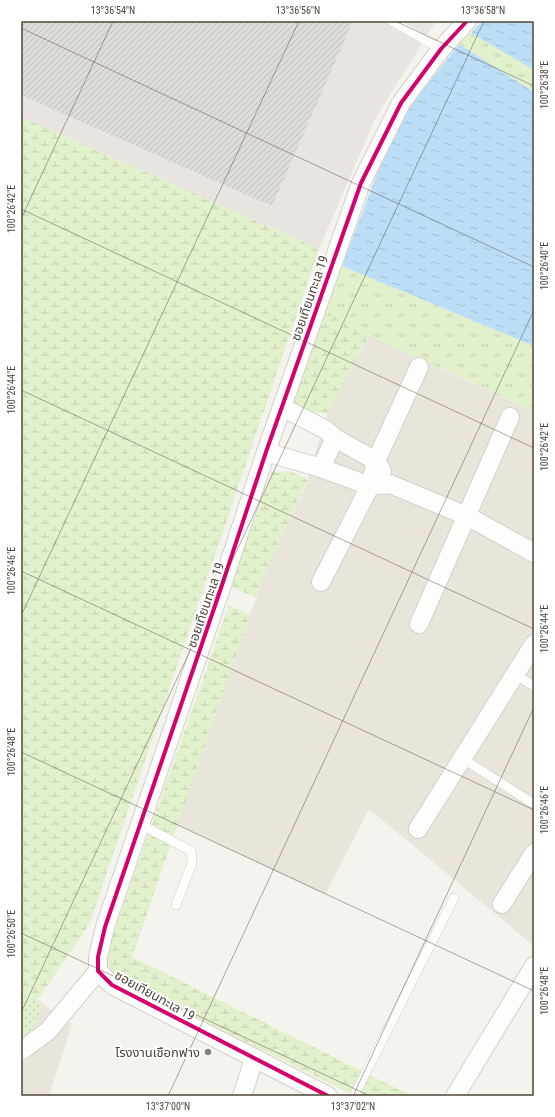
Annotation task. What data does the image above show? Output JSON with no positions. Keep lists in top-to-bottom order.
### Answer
{
  "streets": {
    "street": ["ซอยเทียนทะเล 19"]
  },
  "places": ["โรงงานเชือกฟาง"],
  "coordinates": [
    "13°36'54\"N",
    "13°36'56\"N",
    "13°36'58\"N",
    "100°26'38\"E",
    "100°26'42\"E",
    "100°26'40\"E",
    "100°26'44\"E",
    "100°26'46\"E",
    "100°26'48\"E",
    "100°26'50\"E",
    "13°37'00\"N",
    "13°37'02\"N"
  ]
}
